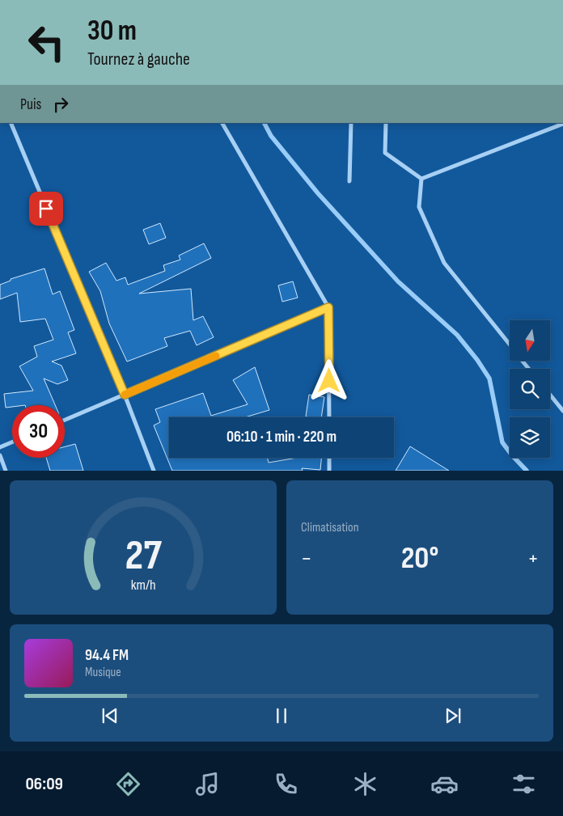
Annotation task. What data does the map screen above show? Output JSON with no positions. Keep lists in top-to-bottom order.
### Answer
{
  "north": "bottom",
  "page": {
    "turn": ["30 m", "Tournez à gauche"],
    "then": "Puis",
    "limit": "30",
    "trip": "06:10 · 1 min · 220 m",
    "tile": "Climatisation",
    "heat": ["−", "20°", "+"],
    "song": ["94.4 FM", "Musique"],
    "tabs": "06:09",
    "gauge": ["27", "km/h"]
  }
}
